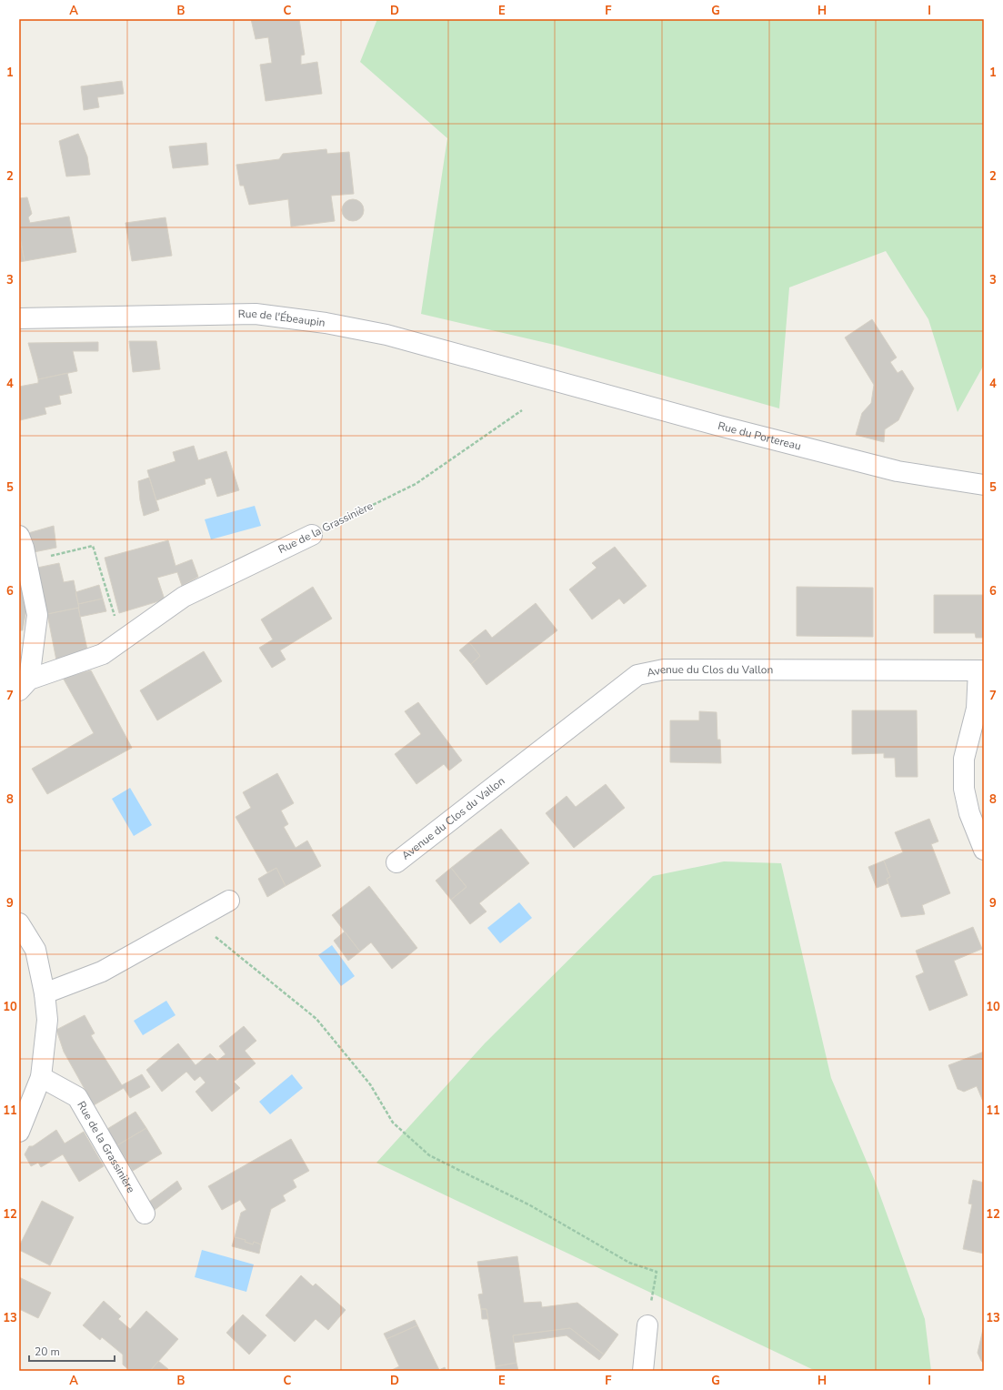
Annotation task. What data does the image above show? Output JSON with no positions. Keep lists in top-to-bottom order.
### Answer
{
  "streets": {
    "street": [
      "Rue de l'Ébeaupin",
      "Rue du Portereau",
      "Rue de la Grassinière",
      "Avenue du Clos du Vallon"
    ]
  },
  "crossings": [
    ["Rue de l'Ébeaupin", "Rue du Portereau"]
  ],
  "scale_bar": "20 m",
  "grid": {
    "columns": [
      "A",
      "B",
      "C",
      "D",
      "E",
      "F",
      "G",
      "H",
      "I"
    ],
    "rows": [
      "1",
      "2",
      "3",
      "4",
      "5",
      "6",
      "7",
      "8",
      "9",
      "10",
      "11",
      "12",
      "13"
    ]
  }
}
